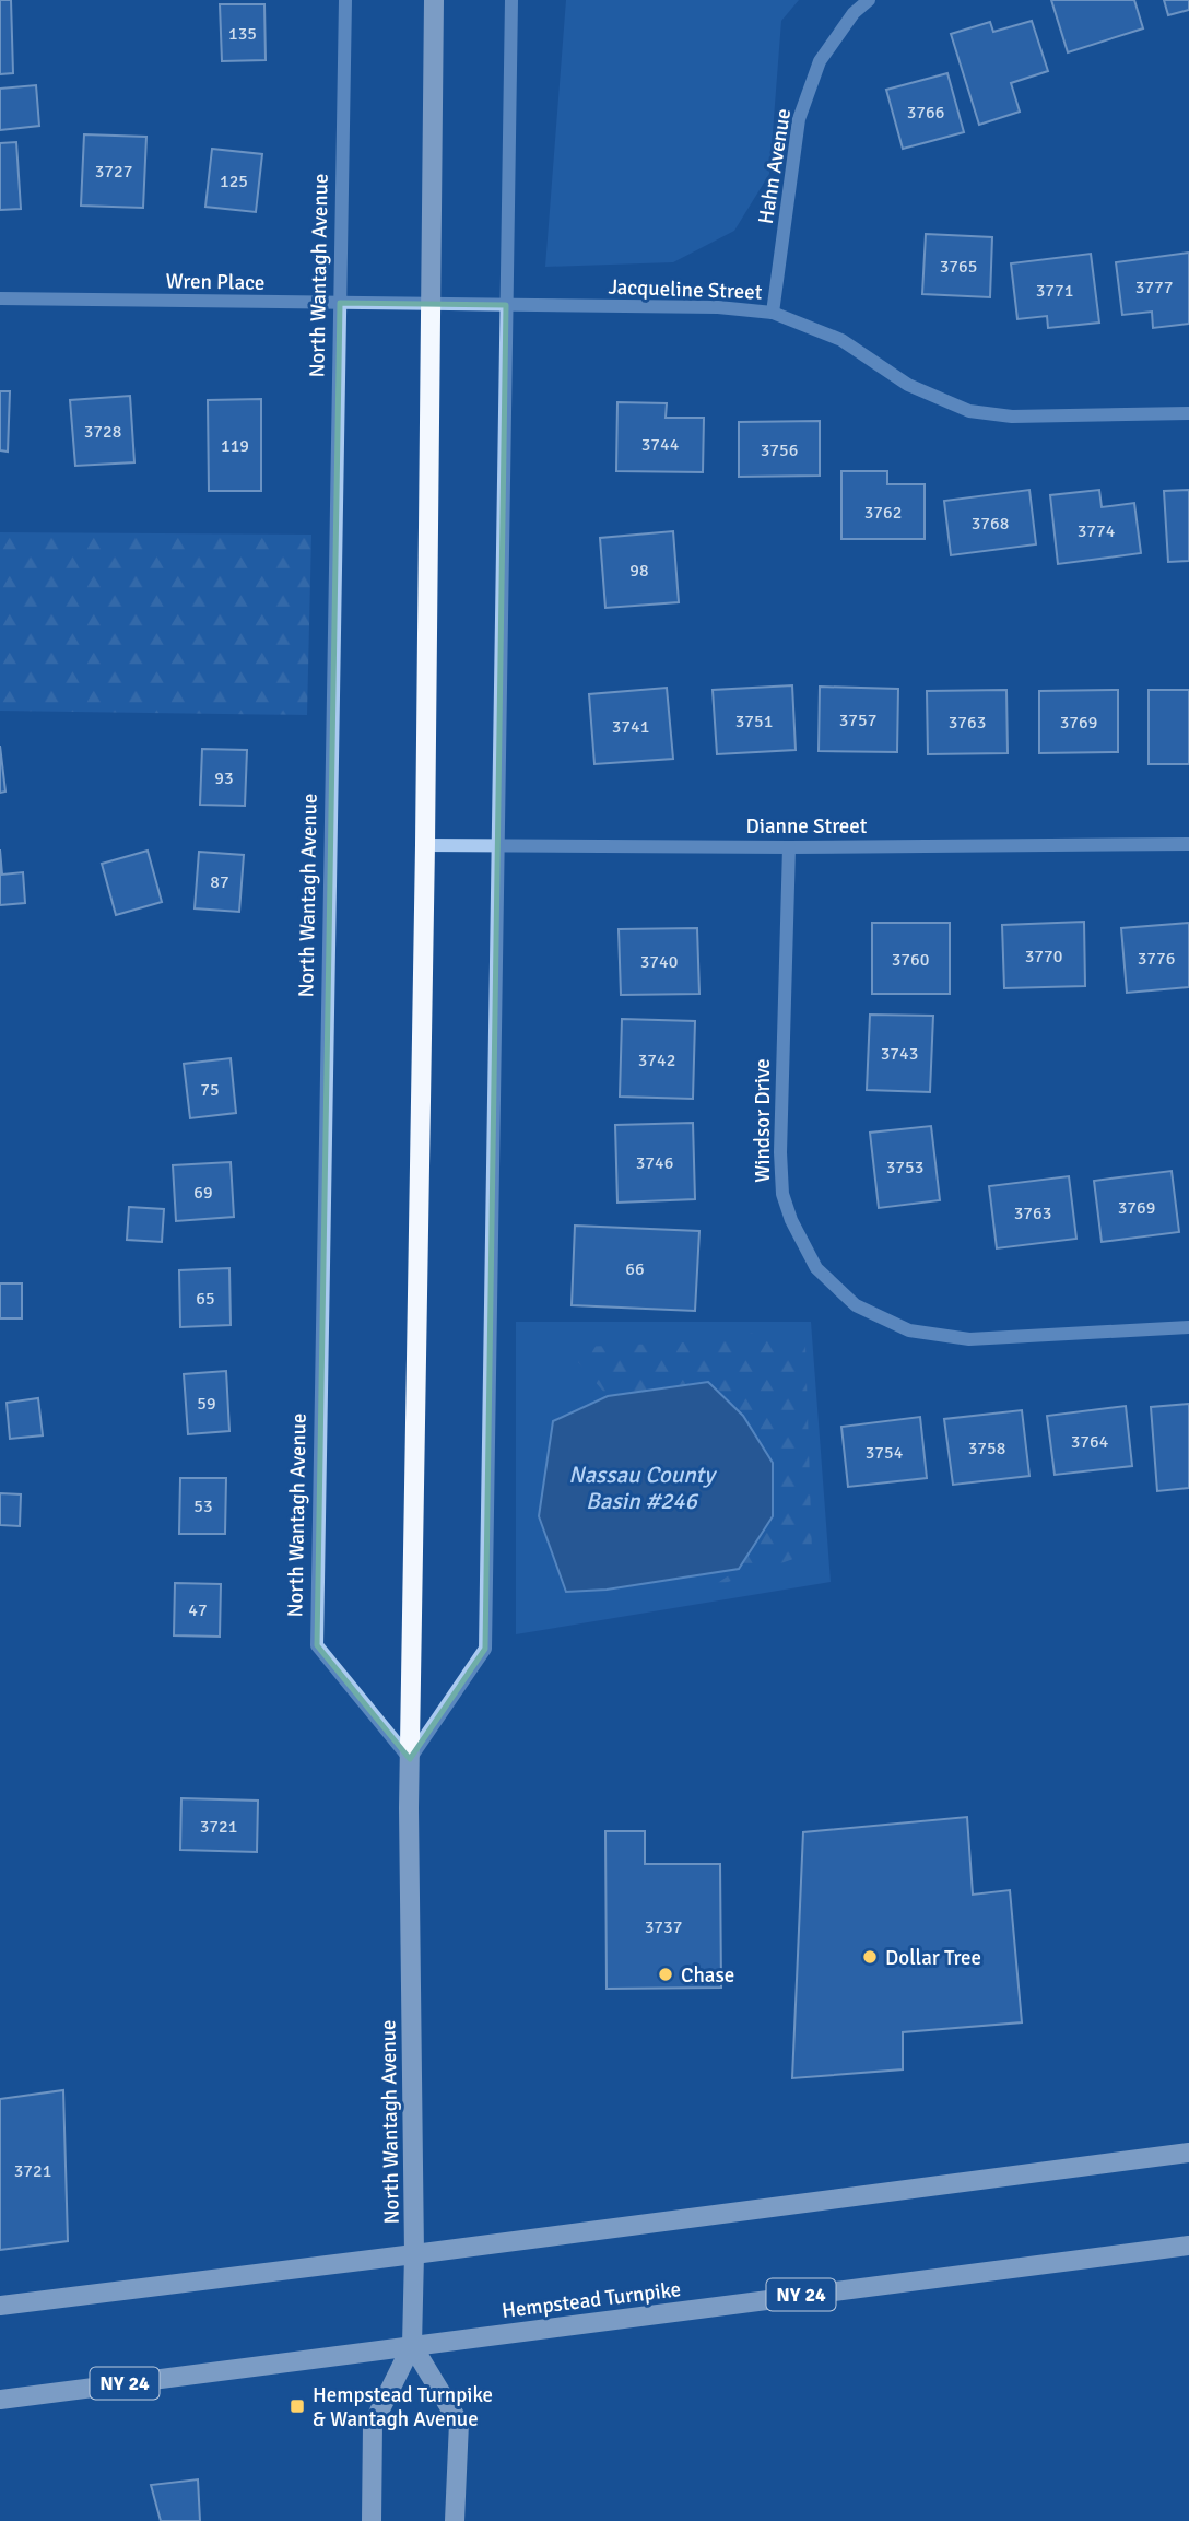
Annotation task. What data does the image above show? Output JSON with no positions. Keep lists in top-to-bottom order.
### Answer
{
  "streets": {
    "main road": ["North Wantagh Avenue", "NY 24", "Hempstead Turnpike"],
    "street": [
      "Hahn Avenue",
      "Wren Place",
      "Jacqueline Street",
      "Dianne Street",
      "Windsor Drive"
    ]
  },
  "crossings": [
    ["Hahn Avenue", "Jacqueline Street"],
    ["North Wantagh Avenue", "Wren Place"],
    ["North Wantagh Avenue", "Jacqueline Street"],
    ["North Wantagh Avenue", "Dianne Street"],
    ["North Wantagh Avenue", "Hempstead Turnpike"],
    ["Wren Place", "Jacqueline Street"],
    ["Dianne Street", "Windsor Drive"]
  ],
  "water": ["Nassau County Basin #246"],
  "places": {
    "other": ["Dollar Tree", "Chase"],
    "transit": ["Hempstead Turnpike & Wantagh Avenue"]
  },
  "house_numbers": [
    "135",
    "3766",
    "3727",
    "125",
    "3765",
    "3777",
    "3771",
    "3728",
    "3744",
    "119",
    "3756",
    "3762",
    "3768",
    "3774",
    "98",
    "3757",
    "3751",
    "3763",
    "3769",
    "3741",
    "93",
    "87",
    "3770",
    "3776",
    "3760",
    "3740",
    "3743",
    "3742",
    "75",
    "3746",
    "3753",
    "69",
    "3769",
    "3763",
    "66",
    "65",
    "59",
    "3764",
    "3758",
    "3754",
    "53",
    "47",
    "3721",
    "3737",
    "3721"
  ]
}
